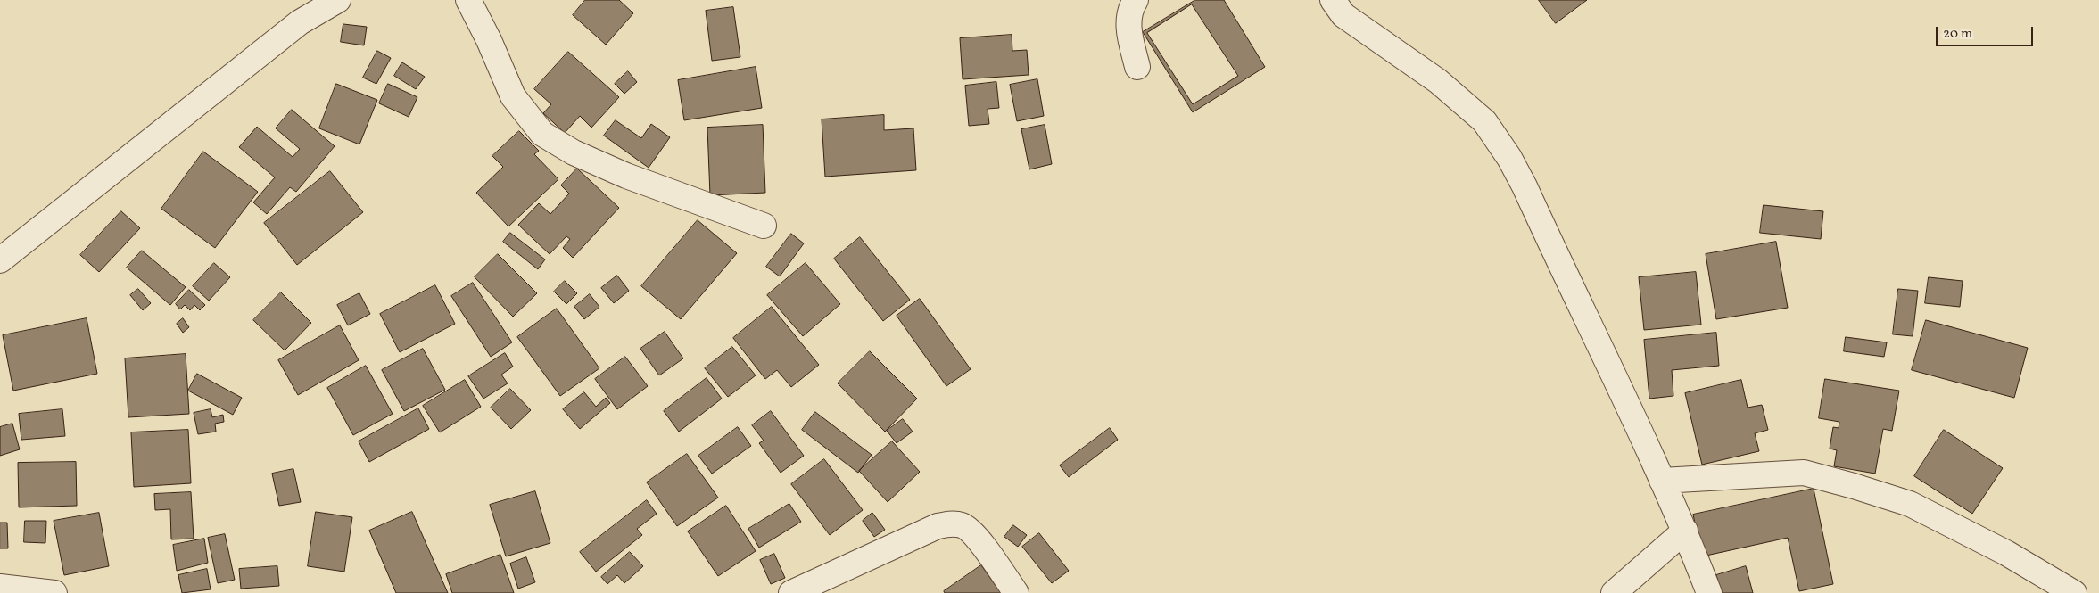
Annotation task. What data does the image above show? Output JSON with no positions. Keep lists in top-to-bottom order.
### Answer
{
  "scale_bar": "20 m"
}
